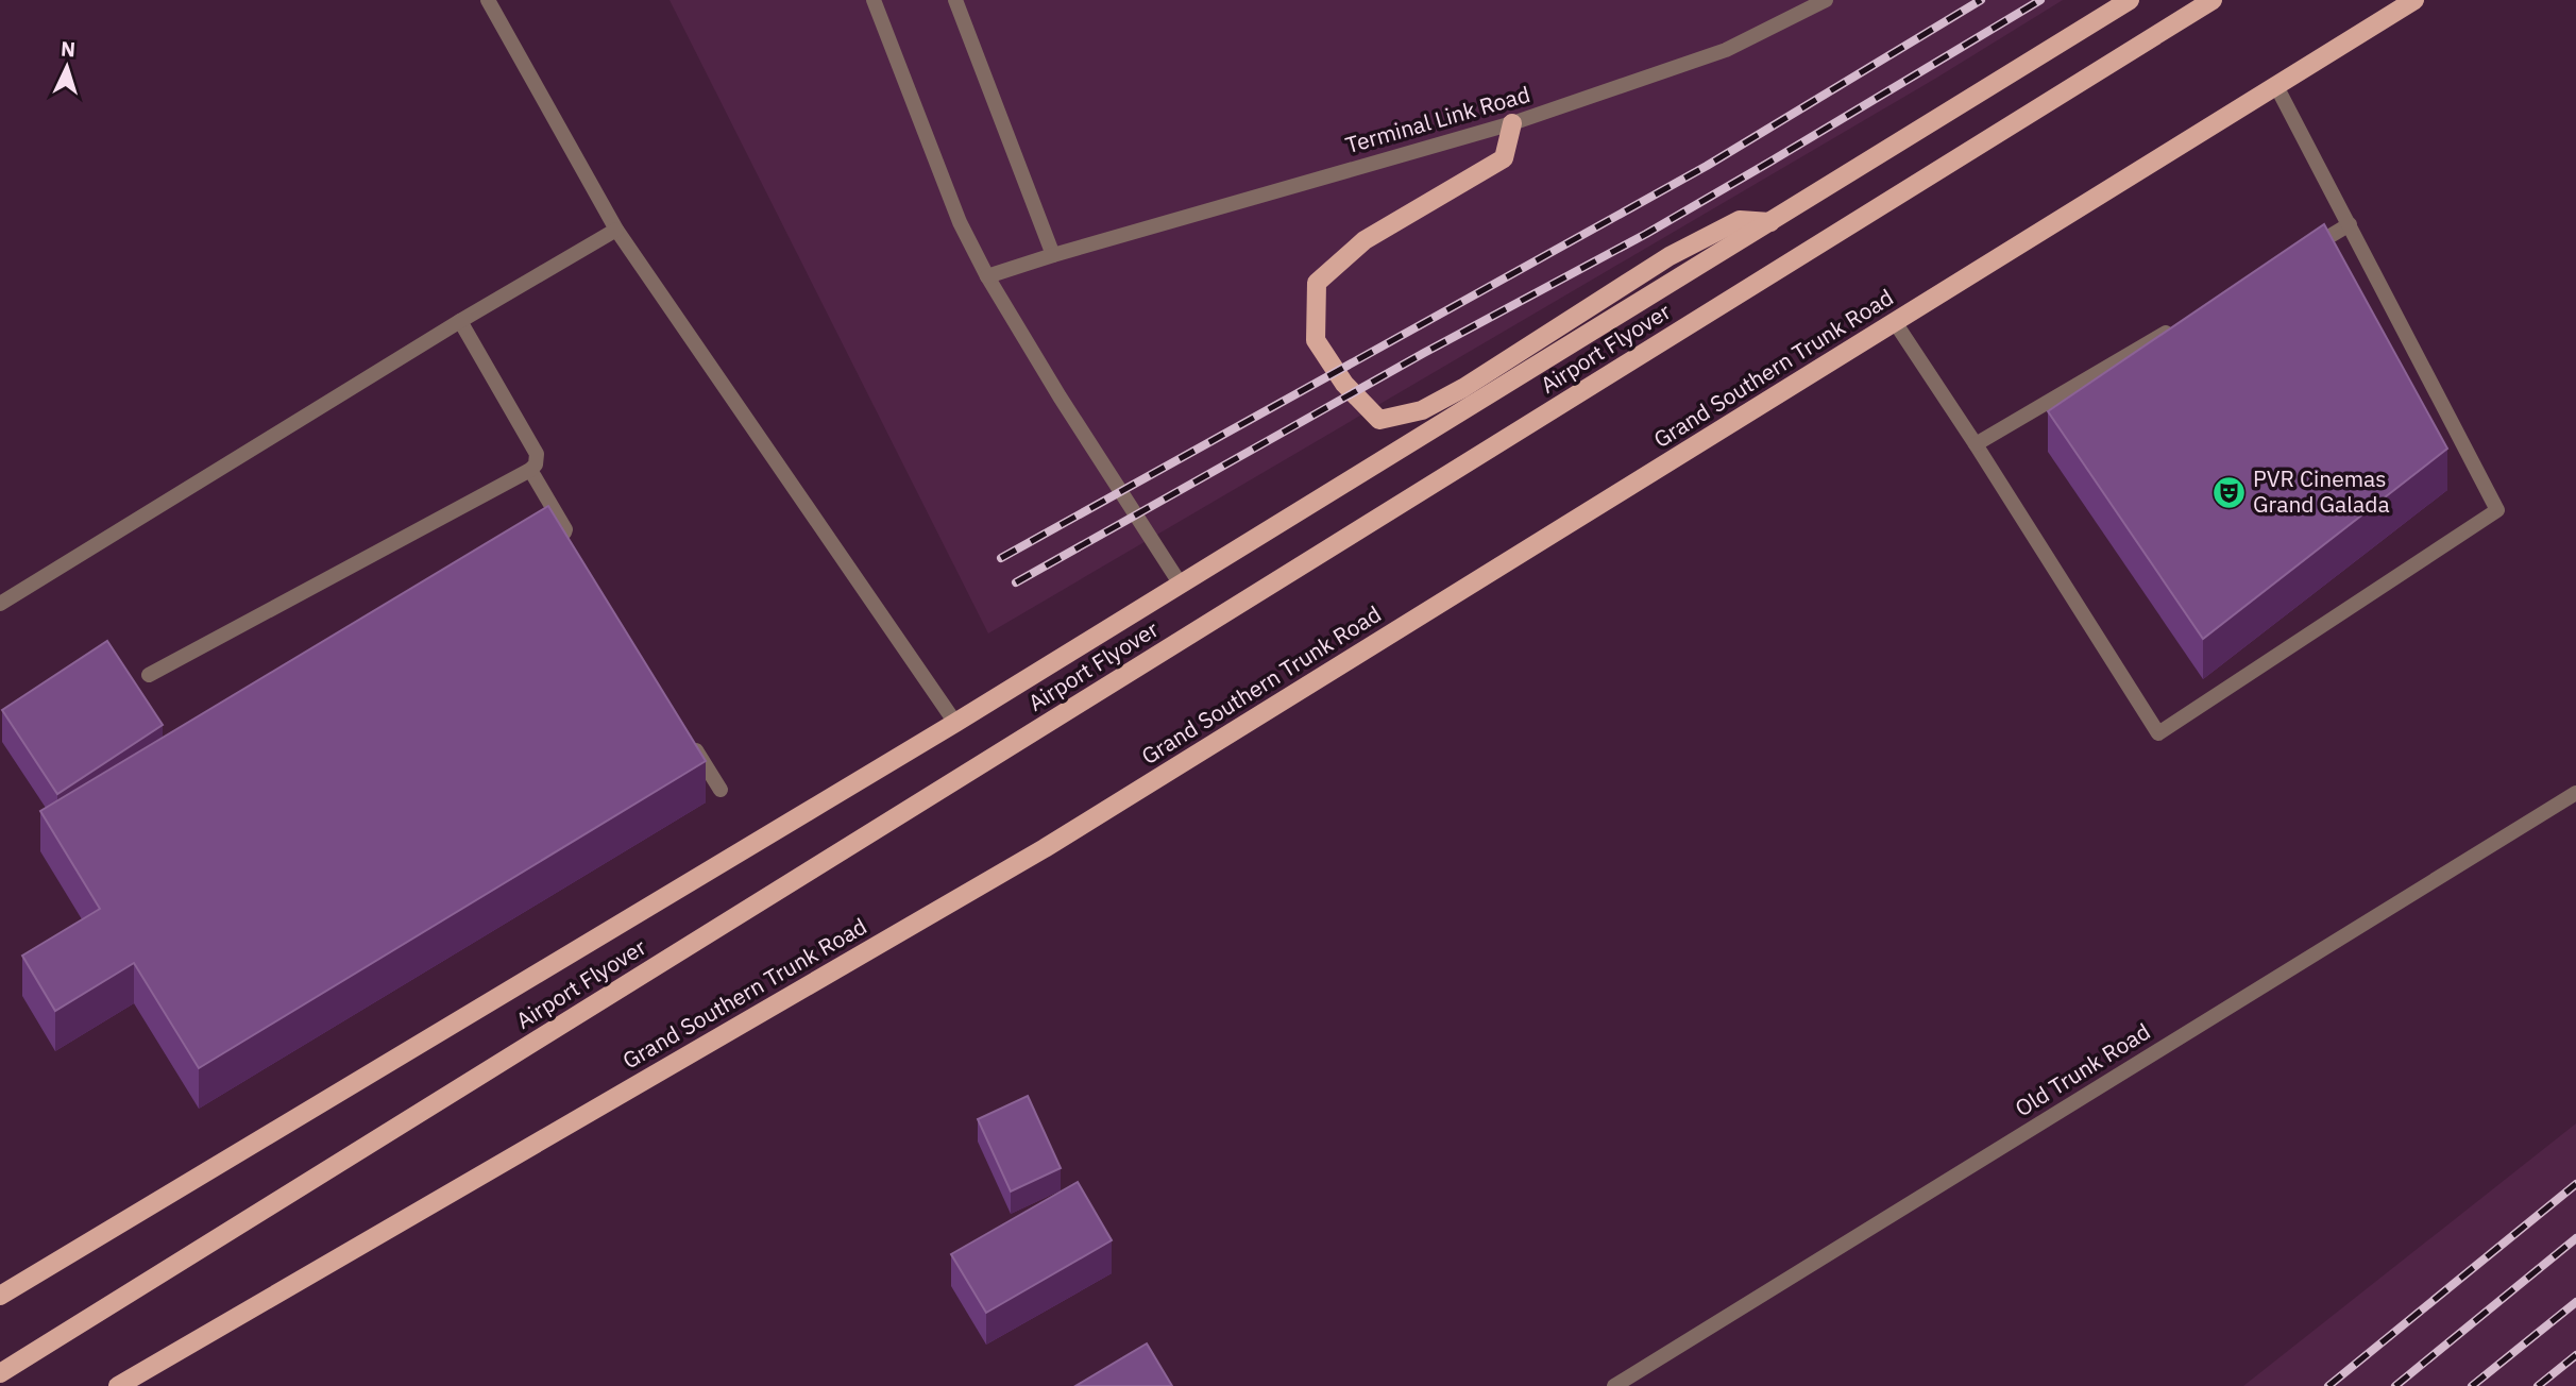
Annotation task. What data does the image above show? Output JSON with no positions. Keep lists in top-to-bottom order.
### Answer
{
  "streets": {
    "main road": ["Airport Flyover", "Grand Southern Trunk Road"],
    "street": ["Terminal Link Road", "Old Trunk Road"]
  },
  "places": {
    "theatre": ["PVR Cinemas Grand Galada"]
  },
  "north": "top"
}
